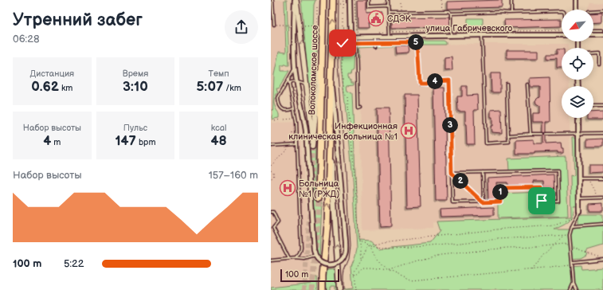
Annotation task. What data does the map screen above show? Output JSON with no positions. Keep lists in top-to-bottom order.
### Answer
{
  "streets": {
    "main road": ["Волоколамское шоссе"],
    "street": ["улица Габричевского"]
  },
  "crossings": [
    ["улица Габричевского", "Волоколамское шоссе"]
  ],
  "one_way": ["Волоколамское шоссе"],
  "places": {
    "public building": ["СДЭК"],
    "hospital": ["Инфекционная клиническая больница №1", "Больница №1 (РЖД)"]
  },
  "scale_bar": "100 m",
  "north": "bottom left",
  "page": {
    "heading": ["Утренний забег", "06:28"],
    "pins": [
      "5",
      "4",
      "3",
      "2",
      "1"
    ],
    "stats": [
      ["Дистанция", "0.62 km"],
      ["Время", "3:10"],
      ["Темп", "5:07 /km"],
      ["Набор высоты", "4 m"],
      ["Пульс", "147 bpm"],
      ["kcal", "48"]
    ],
    "chart": ["Набор высоты", "157–160 m"],
    "list": [
      {
        "name": "100 m",
        "note": "5:22"
      }
    ],
    "scale": "100 m"
  }
}
